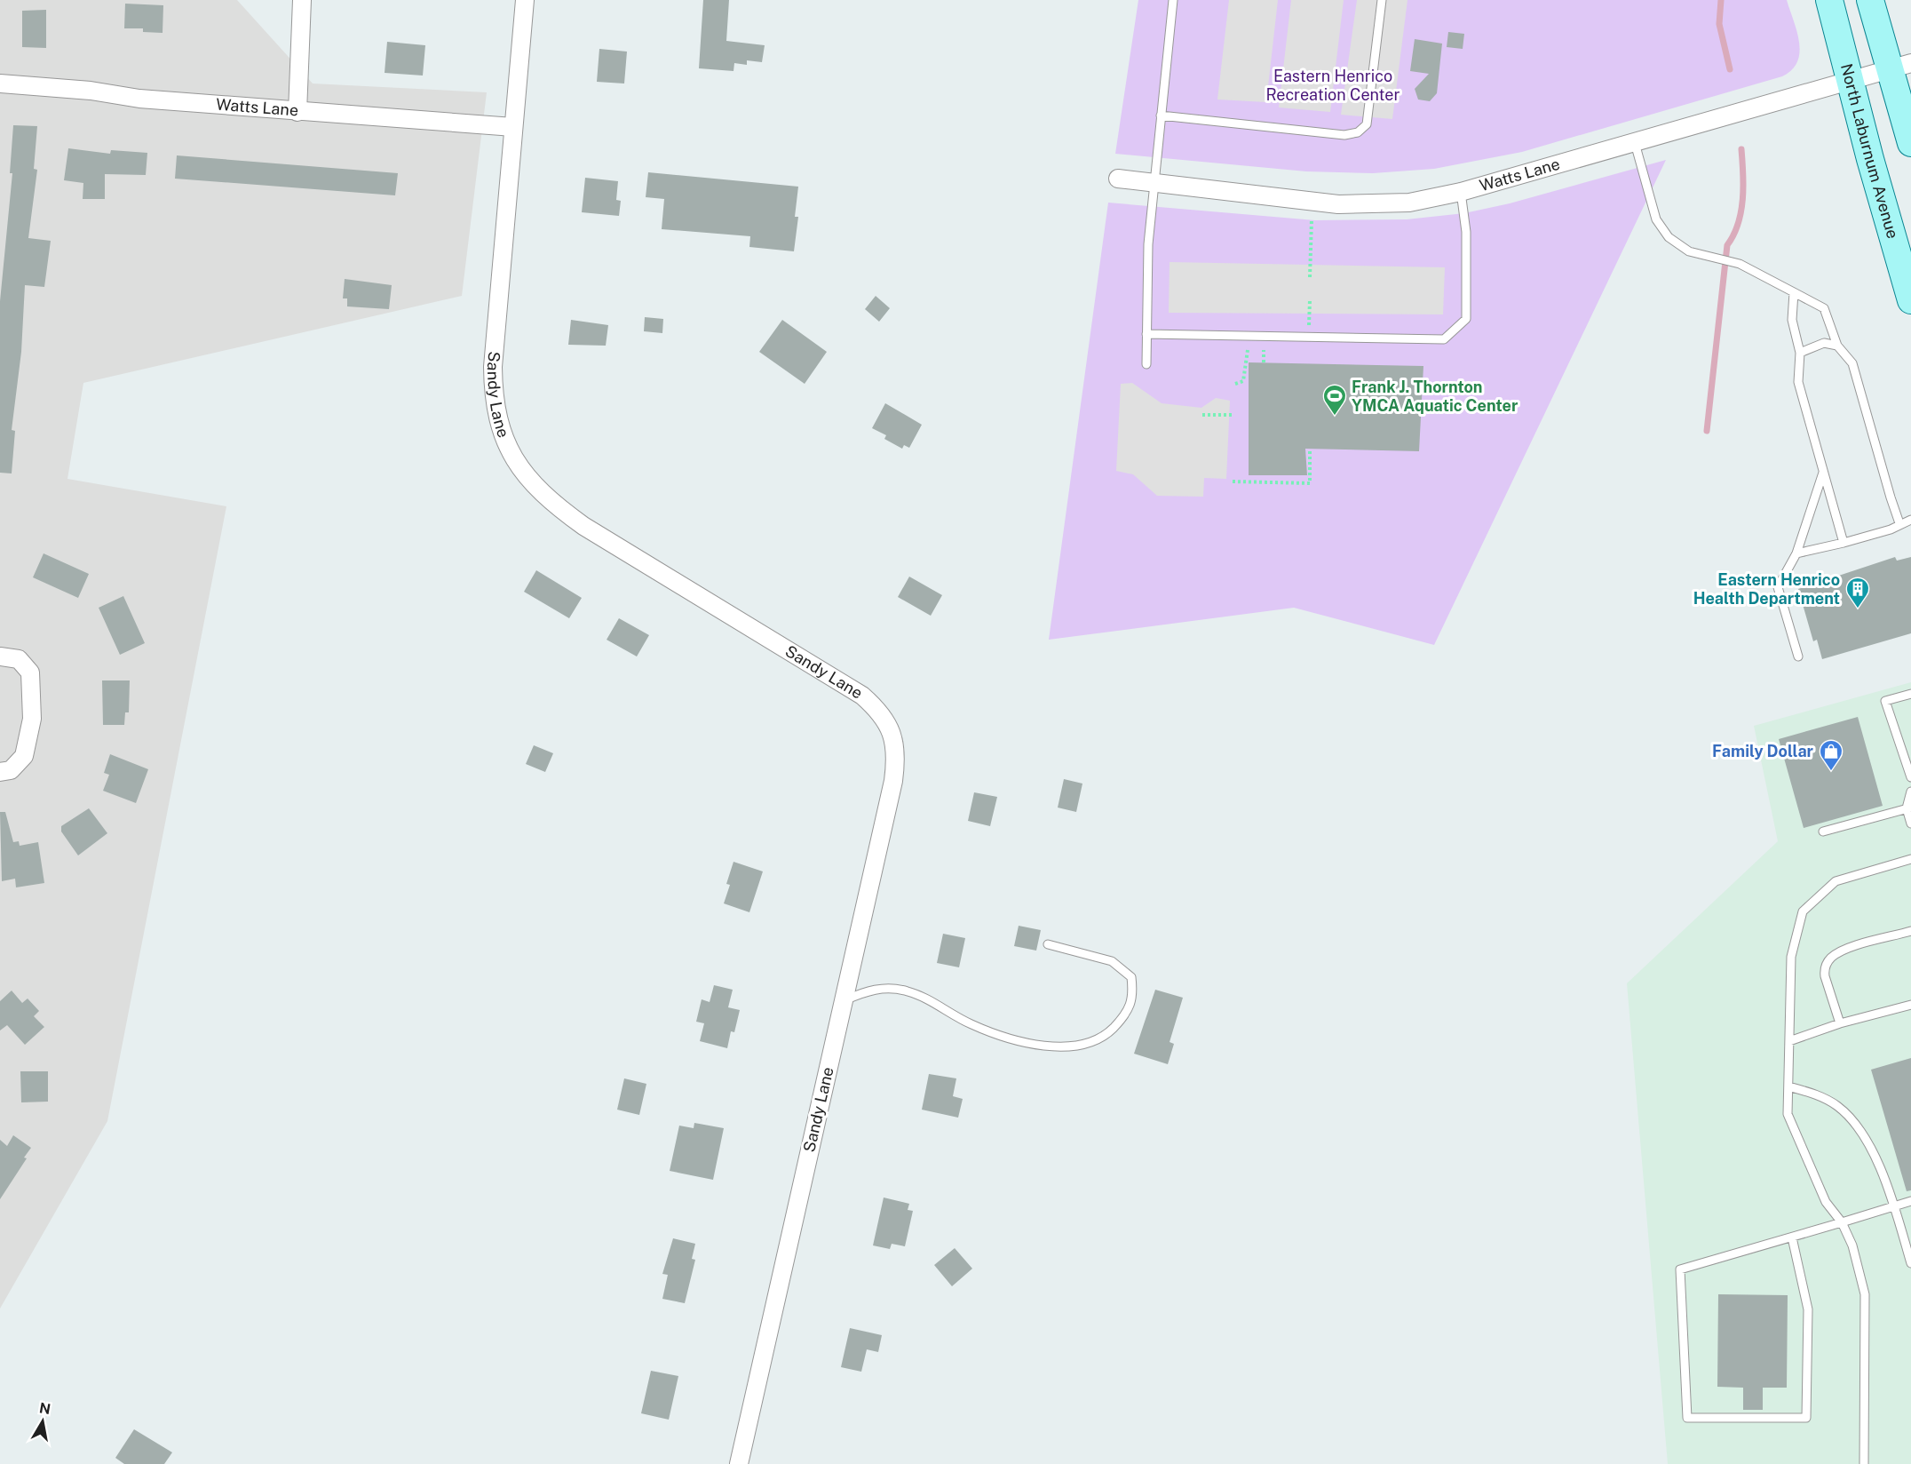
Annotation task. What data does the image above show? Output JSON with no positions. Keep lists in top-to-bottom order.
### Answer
{
  "streets": {
    "main road": ["North Laburnum Avenue"],
    "street": ["Watts Lane", "Sandy Lane"]
  },
  "crossings": [
    ["Watts Lane", "North Laburnum Avenue"],
    ["Watts Lane", "Sandy Lane"]
  ],
  "parks": ["Eastern Henrico Recreation Center"],
  "places": {
    "sports": ["Frank J. Thornton YMCA Aquatic Center"],
    "building": ["Eastern Henrico Health Department"],
    "shop": ["Family Dollar"]
  },
  "north": "top"
}
